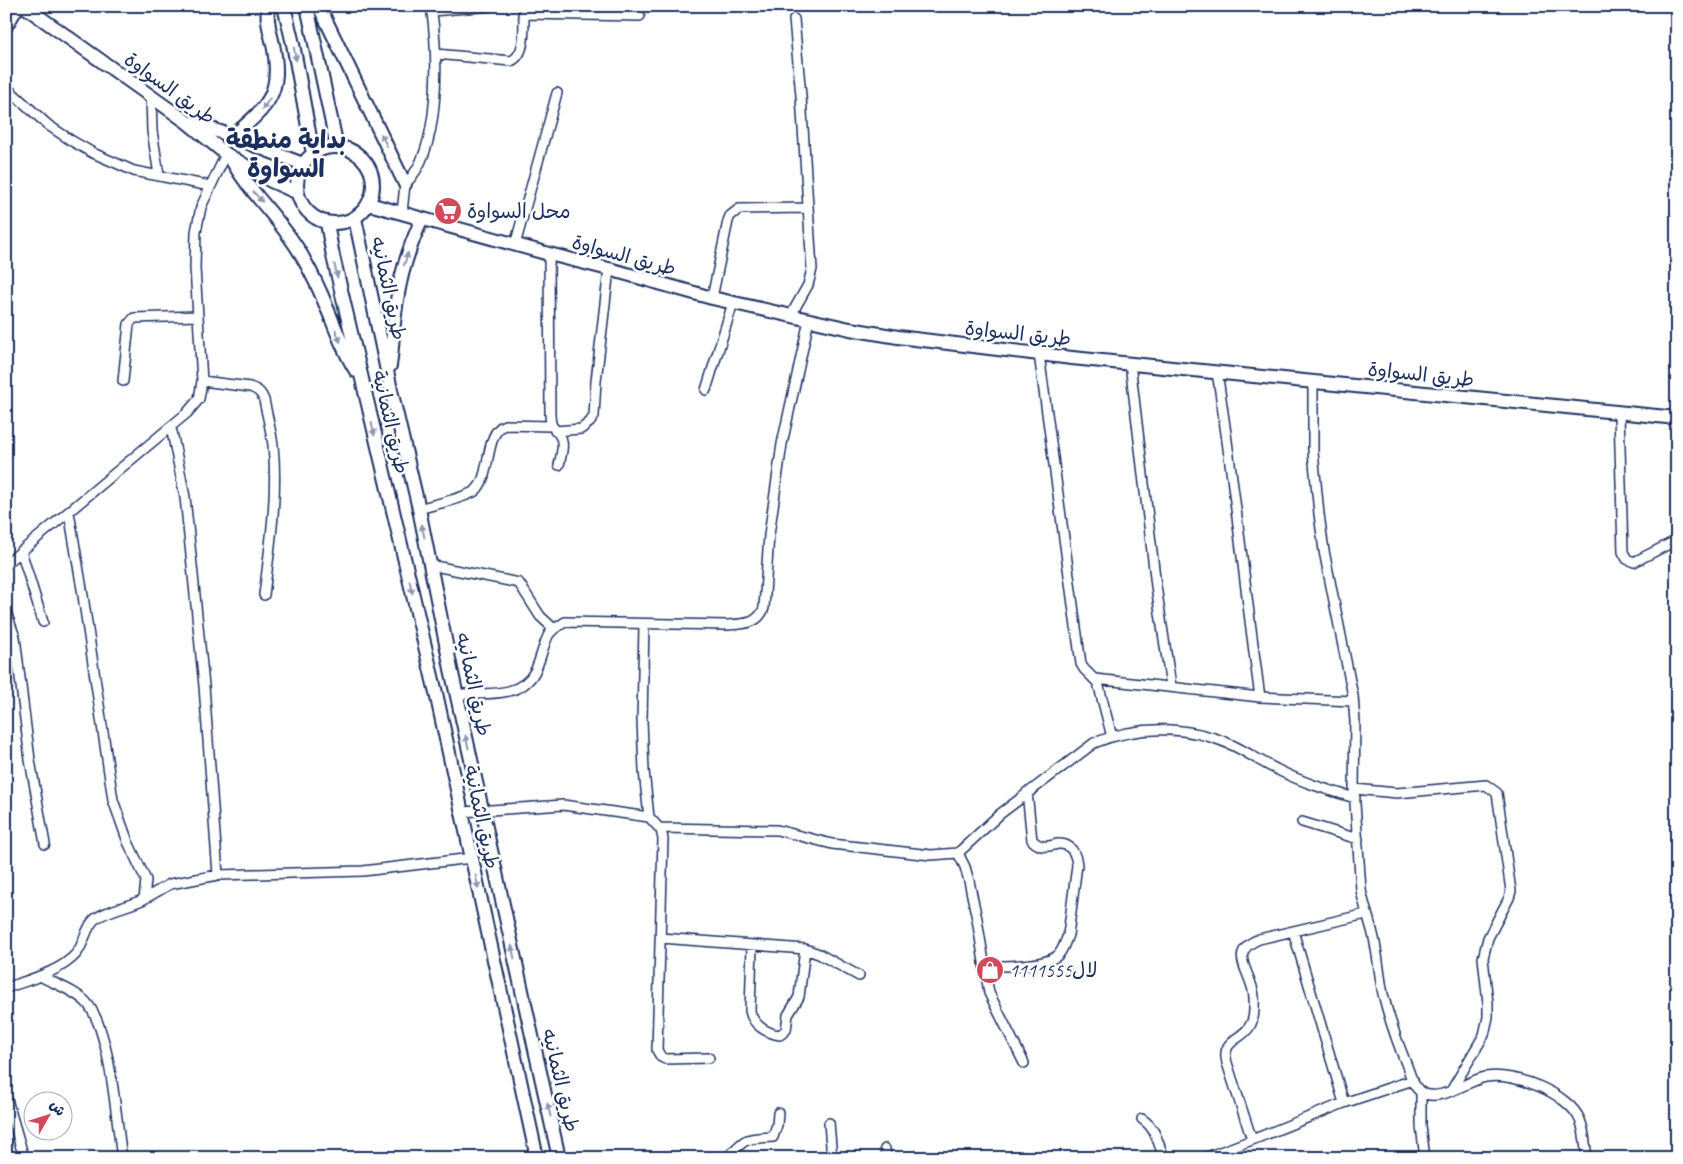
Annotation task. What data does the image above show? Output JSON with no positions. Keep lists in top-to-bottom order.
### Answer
{
  "streets": {
    "street": ["طريق السواوة", "طريق الثمانيه", "طريق الثمانية"]
  },
  "crossings": [
    ["طريق السواوة", "طريق الثمانيه"],
    ["طريق السواوة", "طريق الثمانية"],
    ["طريق الثمانيه", "طريق الثمانية"]
  ],
  "one_way": ["طريق الثمانيه"],
  "districts": ["بداية منطقة السواوة"],
  "places": {
    "supermarket": ["محل السواوة"],
    "shop": ["1111555لال"]
  },
  "north": "top right"
}
